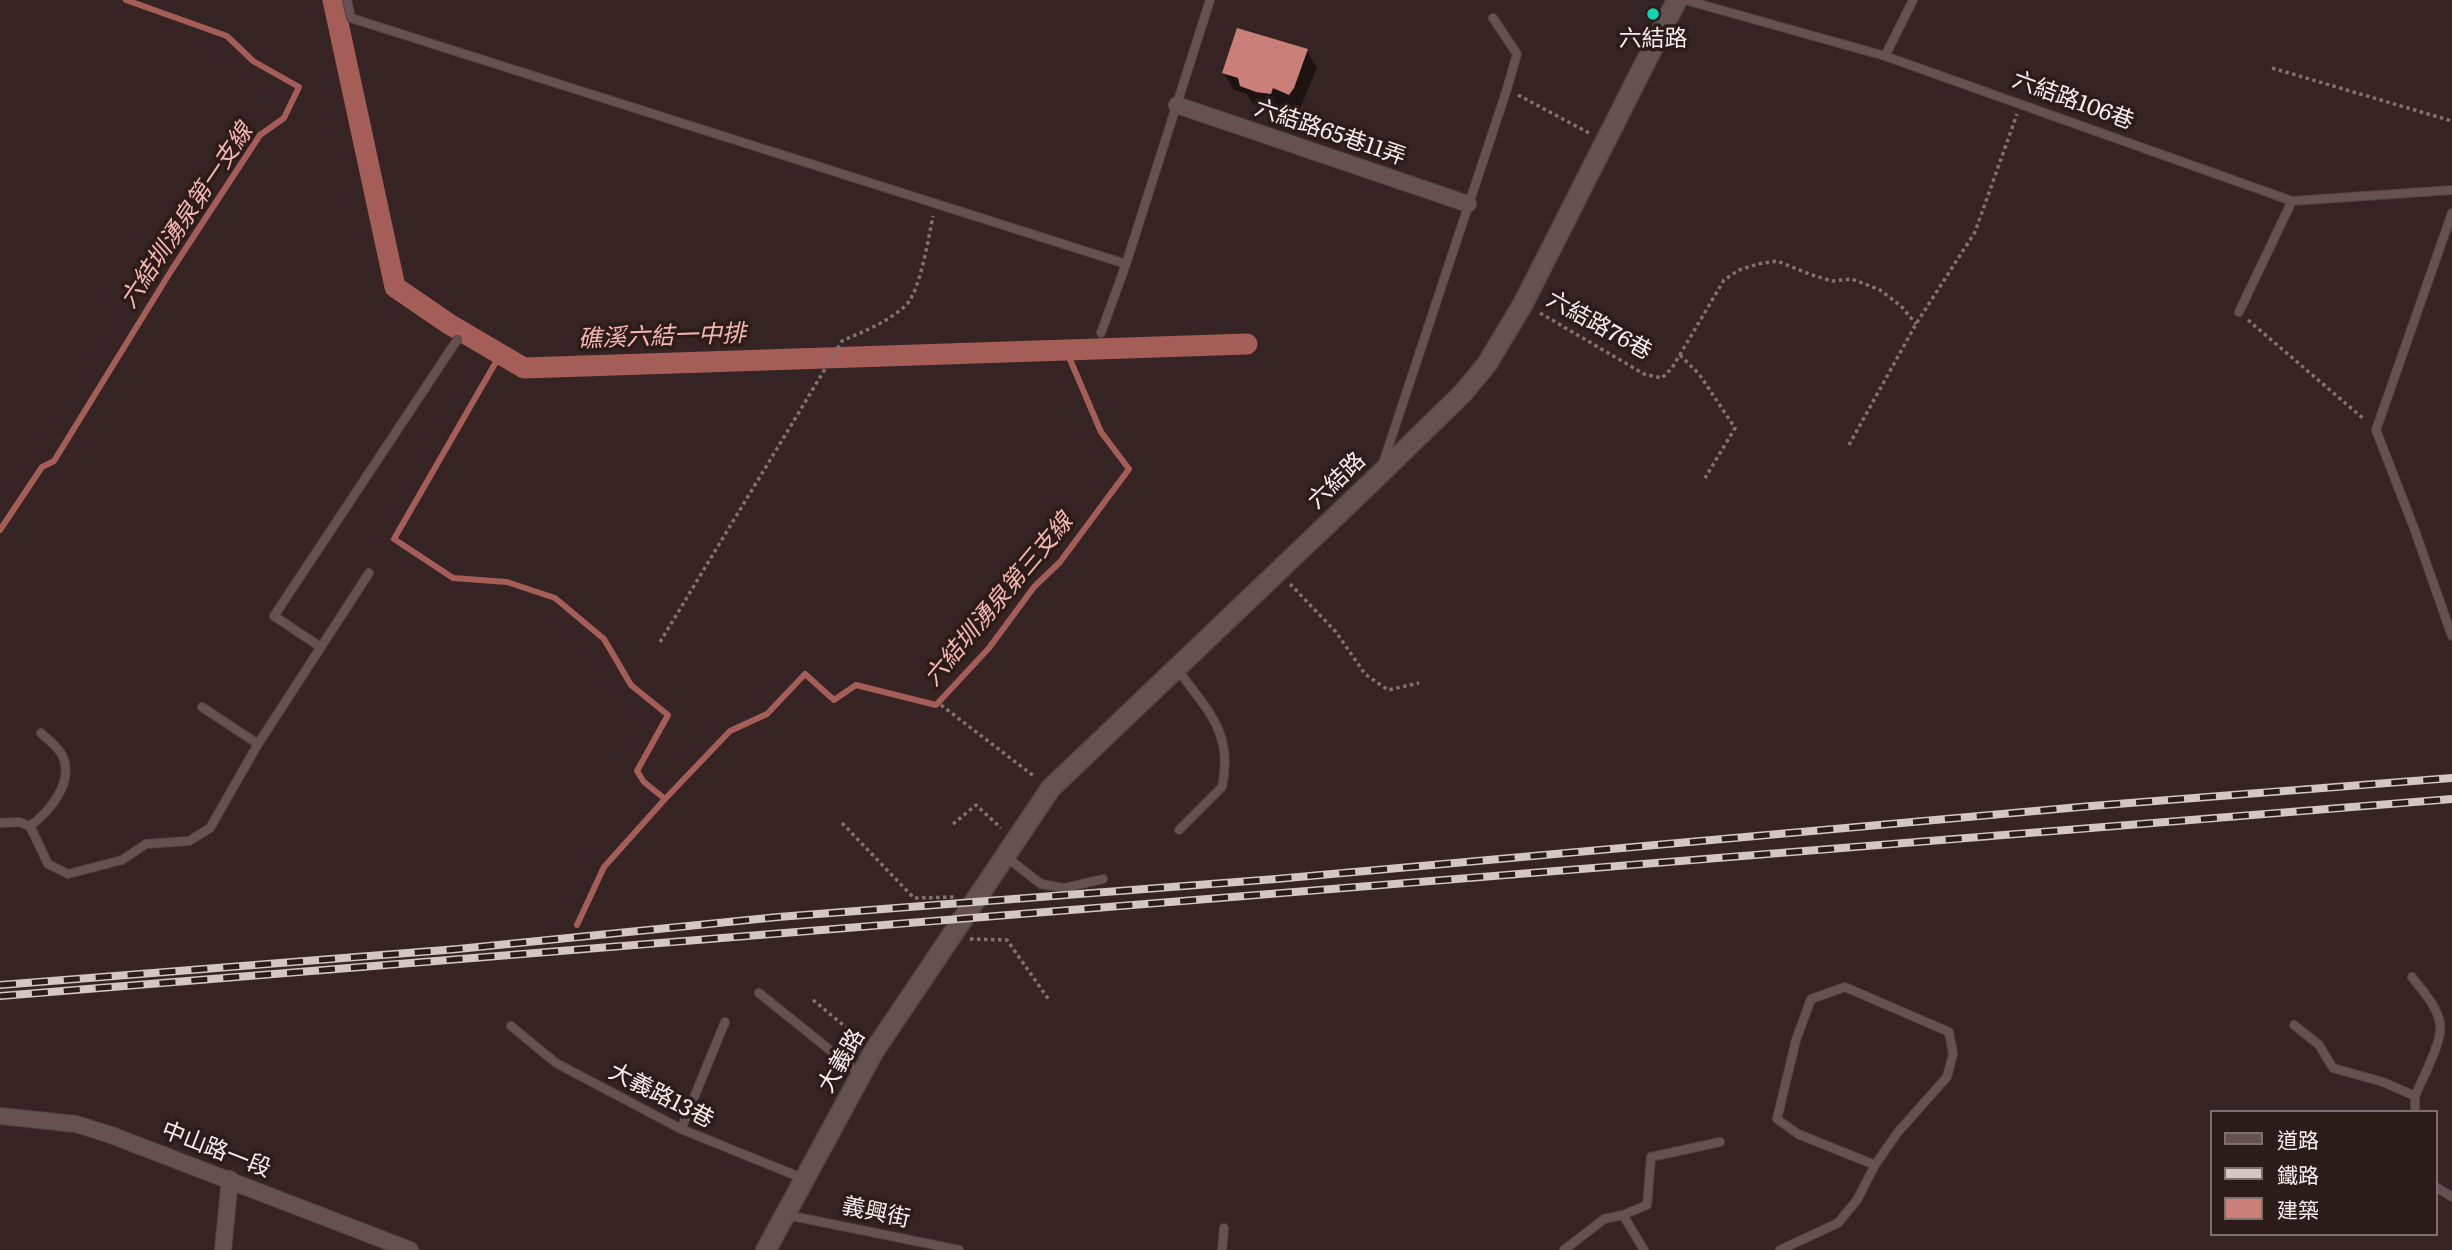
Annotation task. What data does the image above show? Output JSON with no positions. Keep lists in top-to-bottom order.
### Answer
{
  "streets": {
    "street": [
      "六結路65巷11弄",
      "六結路",
      "大義路",
      "中山路一段"
    ],
    "lane": ["六結路106巷", "大義路13巷", "義興街"],
    "path": ["六結路76巷"]
  },
  "crossings": [
    ["六結路76巷", "六結路"],
    ["六結路", "大義路"],
    ["大義路", "大義路13巷"],
    ["大義路", "義興街"]
  ],
  "water": ["六結圳湧泉第一支線", "礁溪六結一中排", "六結圳湧泉第三支線"],
  "places": ["六結路"],
  "legend": ["道路", "鐵路", "建築"]
}
